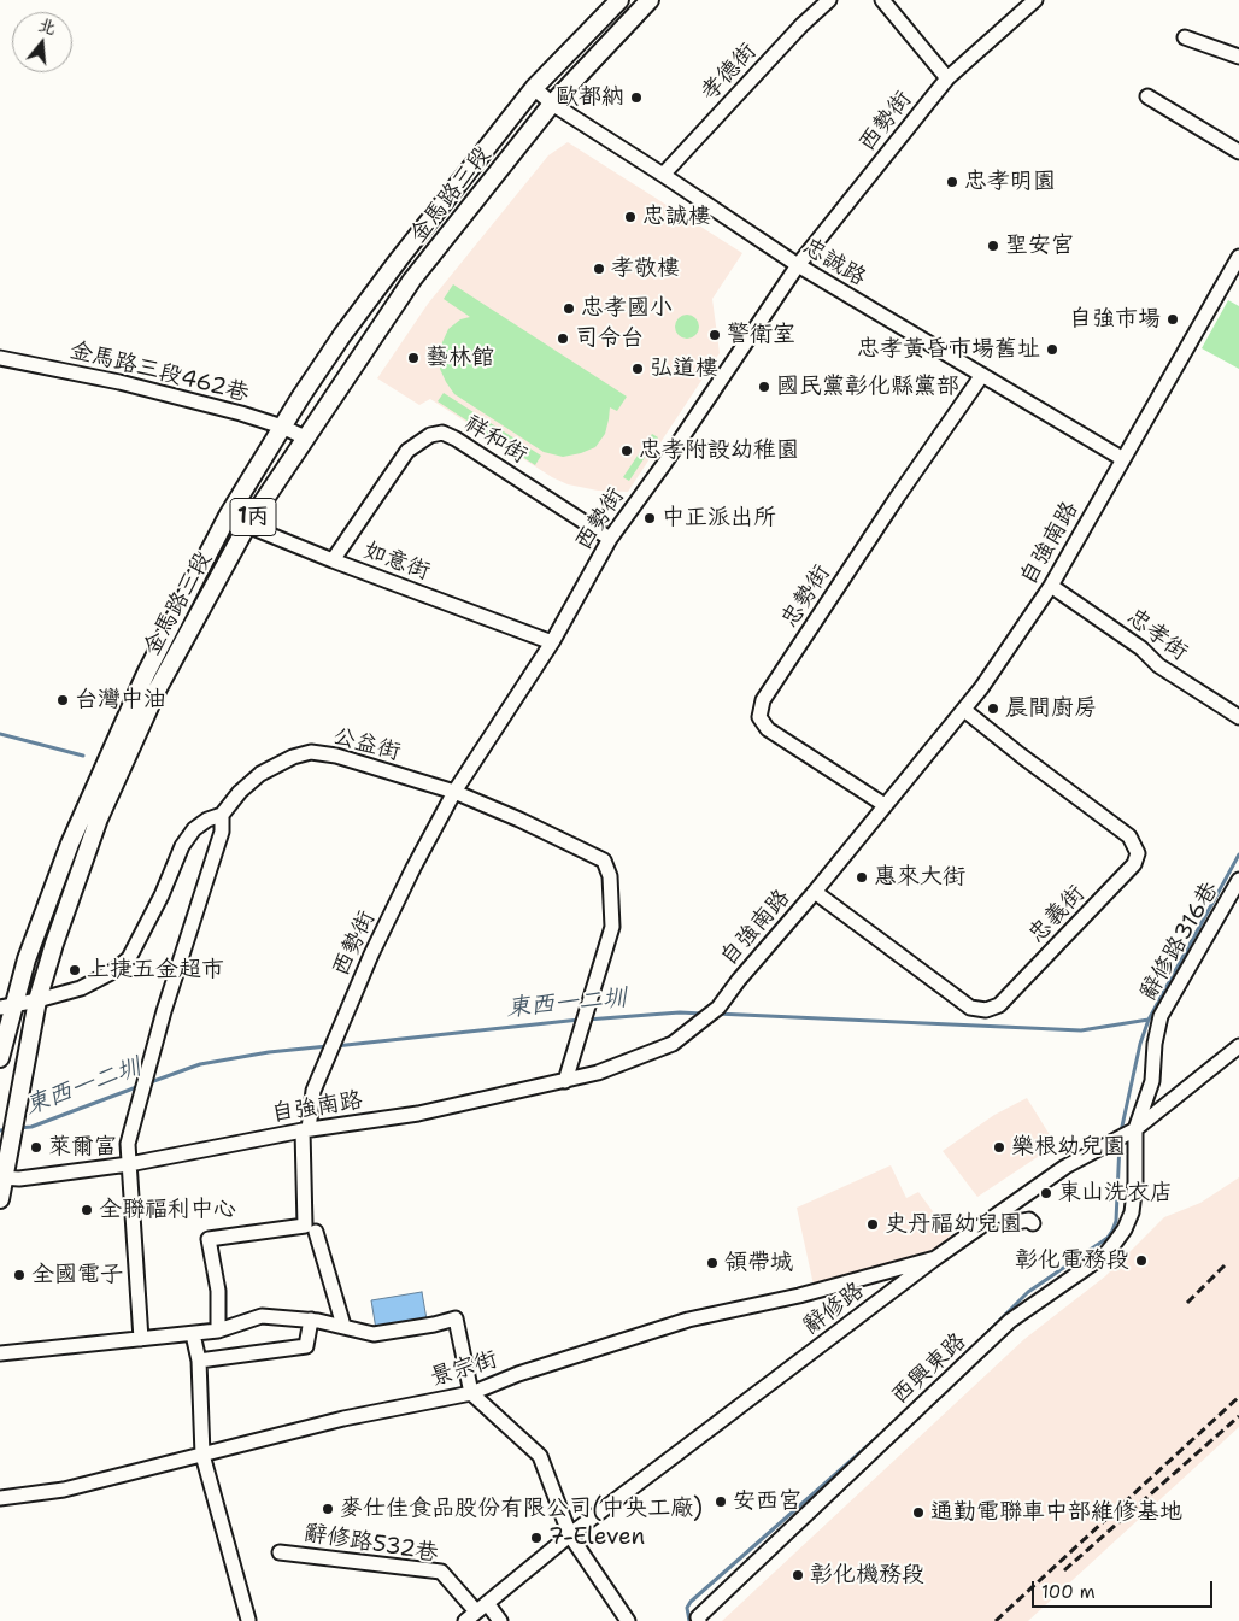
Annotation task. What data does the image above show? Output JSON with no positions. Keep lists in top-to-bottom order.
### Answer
{
  "streets": {
    "main road": ["金馬路三段", "1丙"],
    "street": [
      "孝德街",
      "西勢街",
      "忠誠路",
      "金馬路三段462巷",
      "祥和街",
      "自強南路",
      "如意街",
      "忠勢街",
      "忠孝街",
      "公益街",
      "忠義街",
      "辭修路316巷",
      "辭修路",
      "景宗街",
      "西興東路",
      "辭修路532巷"
    ]
  },
  "crossings": [
    ["孝德街", "忠誠路"],
    ["西勢街", "忠誠路"],
    ["西勢街", "祥和街"],
    ["西勢街", "自強南路"],
    ["西勢街", "如意街"],
    ["西勢街", "公益街"],
    ["金馬路三段", "忠誠路"],
    ["金馬路三段", "金馬路三段462巷"],
    ["金馬路三段", "自強南路"],
    ["金馬路三段", "如意街"],
    ["忠誠路", "自強南路"],
    ["忠誠路", "忠勢街"],
    ["祥和街", "如意街"],
    ["自強南路", "忠勢街"],
    ["自強南路", "忠孝街"],
    ["自強南路", "公益街"],
    ["自強南路", "忠義街"],
    ["辭修路316巷", "辭修路"],
    ["辭修路316巷", "西興東路"],
    ["辭修路", "景宗街"],
    ["辭修路", "西興東路"],
    ["辭修路", "辭修路532巷"]
  ],
  "water": ["東西一二圳"],
  "places": [
    "歐都納",
    "忠孝明園",
    "忠誠樓",
    "聖安宮",
    "孝敬樓",
    "忠孝國小",
    "自強市場",
    "警衛室",
    "司令台",
    "忠孝黃昏市場舊址",
    "藝林館",
    "弘道樓",
    "國民黨彰化縣黨部",
    "忠孝附設幼稚園",
    "中正派出所",
    "台灣中油",
    "晨間廚房",
    "惠來大街",
    "上捷五金超市",
    "萊爾富",
    "樂根幼兒園",
    "東山洗衣店",
    "全聯福利中心",
    "史丹福幼兒園",
    "彰化電務段",
    "領帶城",
    "全國電子",
    "安西宮",
    "麥仕佳食品股份有限公司(中央工廠)",
    "通勤電聯車中部維修基地",
    "7-Eleven",
    "彰化機務段"
  ],
  "scale_bar": "100 m",
  "north": "top"
}
